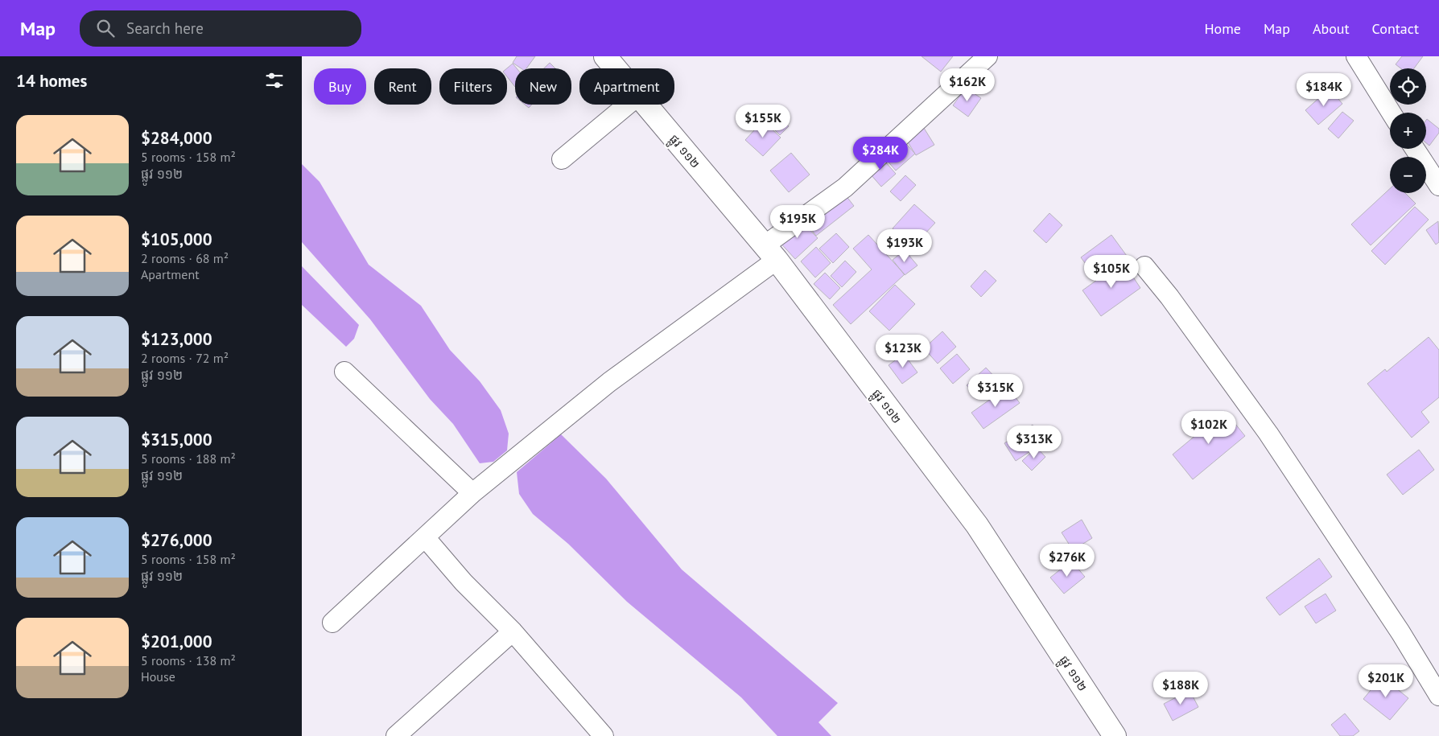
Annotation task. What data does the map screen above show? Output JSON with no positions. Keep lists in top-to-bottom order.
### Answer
{
  "streets": {
    "street": ["ផ្លូវ ១១២"]
  },
  "page": {
    "header": "Map",
    "search": "Search here",
    "nav": [
      "Home",
      "Map",
      "About",
      "Contact"
    ],
    "heading": "14 homes",
    "map_buttons": ["+", "−"],
    "price": [
      "$162K",
      "$184K",
      "$155K",
      "$284K",
      "$195K",
      "$193K",
      "$105K",
      "$123K",
      "$315K",
      "$102K",
      "$313K",
      "$276K",
      "$201K",
      "$188K"
    ],
    "chip": [
      "Buy",
      "Rent",
      "Filters",
      "New",
      "Apartment"
    ],
    "list": [
      {
        "name": "$284,000",
        "note": "5 rooms · 158 m² · ផ្លូវ ១១២"
      },
      {
        "name": "$105,000",
        "note": "2 rooms · 68 m² · Apartment"
      },
      {
        "name": "$123,000",
        "note": "2 rooms · 72 m² · ផ្លូវ ១១២"
      },
      {
        "name": "$315,000",
        "note": "5 rooms · 188 m² · ផ្លូវ ១១២"
      },
      {
        "name": "$276,000",
        "note": "5 rooms · 158 m² · ផ្លូវ ១១២"
      },
      {
        "name": "$201,000",
        "note": "5 rooms · 138 m² · House"
      }
    ]
  }
}
